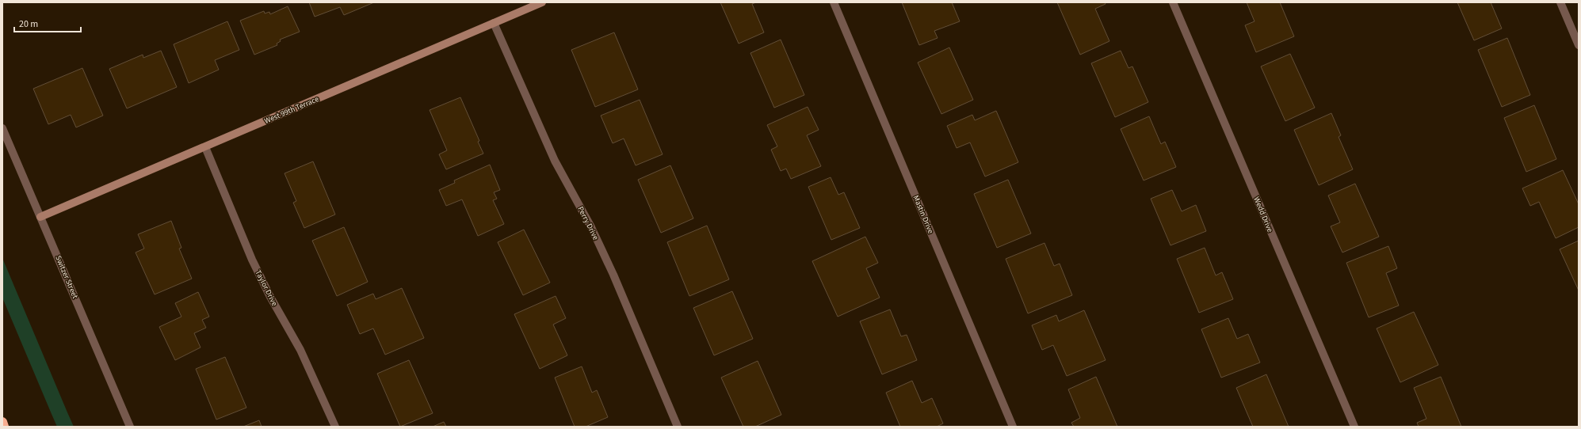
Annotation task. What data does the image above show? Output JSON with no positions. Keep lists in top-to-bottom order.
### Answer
{
  "streets": {
    "street": [
      "West 99th Terrace",
      "Mastin Drive",
      "Wedd Drive",
      "Perry Drive",
      "Switzer Street",
      "Taylor Drive"
    ]
  },
  "crossings": [
    ["West 99th Terrace", "Perry Drive"],
    ["West 99th Terrace", "Switzer Street"],
    ["West 99th Terrace", "Taylor Drive"]
  ],
  "scale_bar": "20 m"
}
